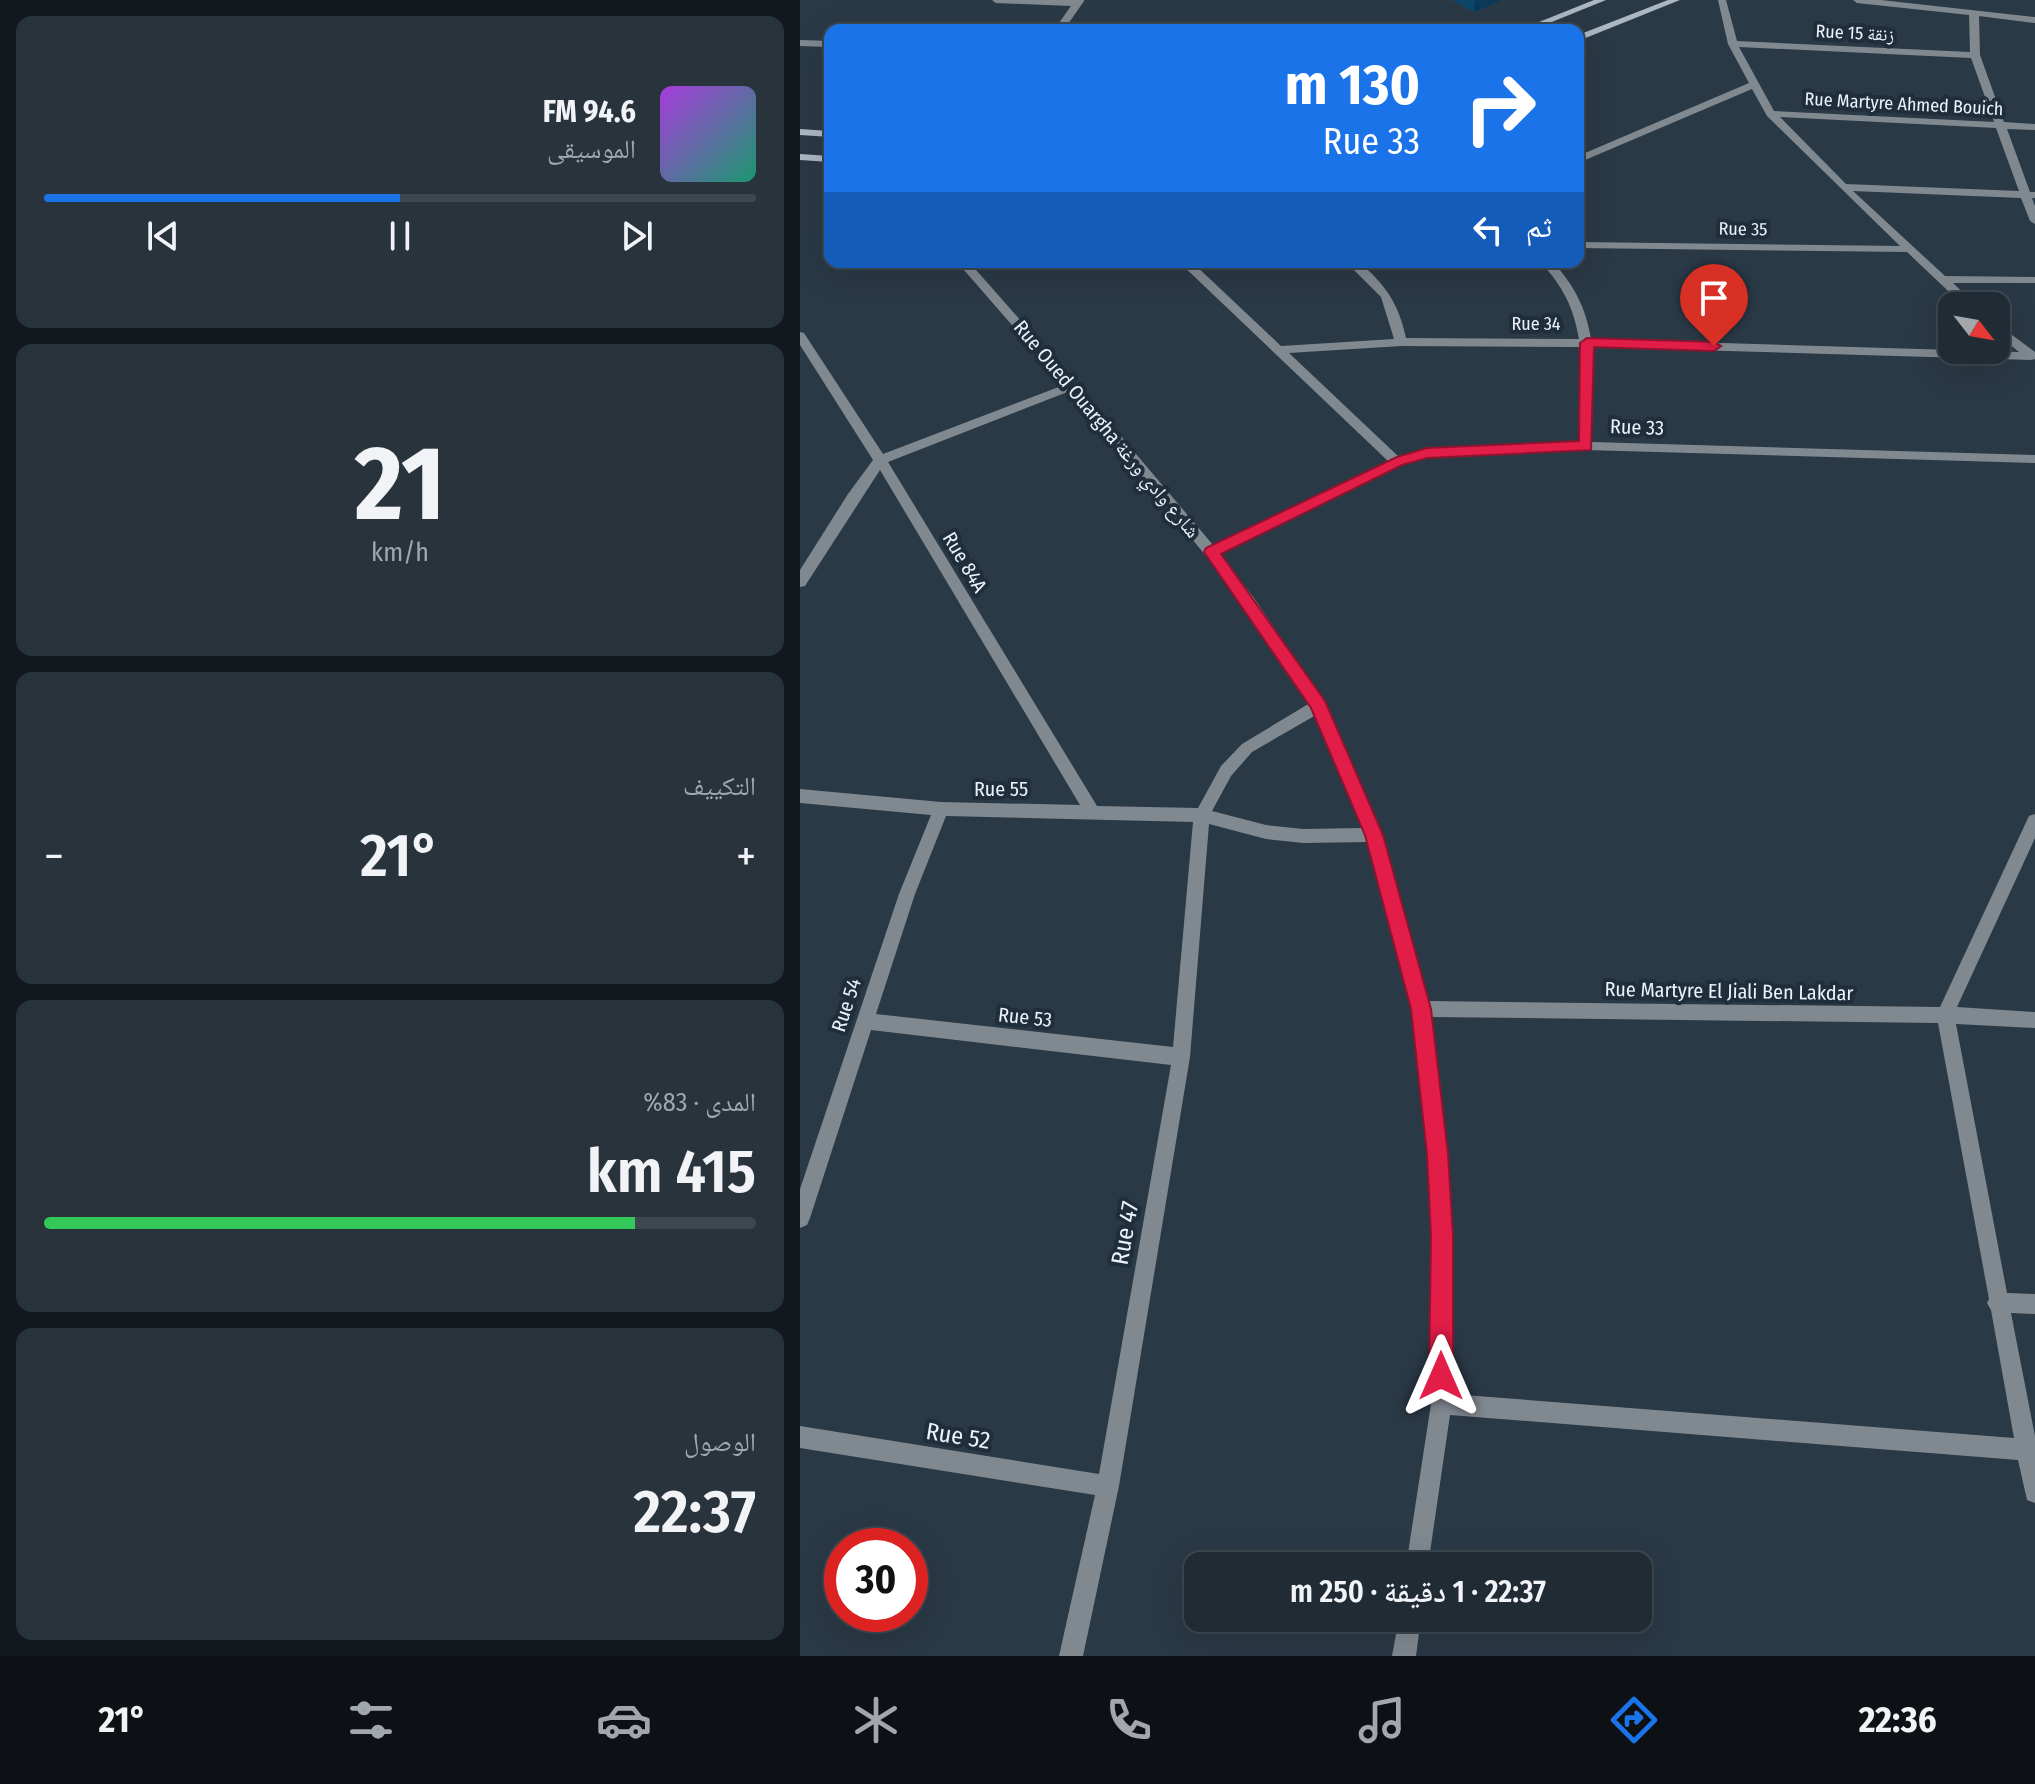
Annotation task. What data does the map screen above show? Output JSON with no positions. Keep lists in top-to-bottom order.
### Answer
{
  "streets": {
    "street": [
      "Rue 15 زنقة",
      "Rue Martyre Ahmed Bouich",
      "Rue 35",
      "Rue 34",
      "Rue 33",
      "Rue Oued Ouargha شارع وادي ورغة",
      "Rue 84A",
      "Rue 55",
      "Rue Martyre El Jiali Ben Lakdar",
      "Rue 54",
      "Rue 53",
      "Rue 47",
      "Rue 52"
    ]
  },
  "crossings": [
    ["Rue 33", "Rue Oued Ouargha شارع وادي ورغة"],
    ["Rue Oued Ouargha شارع وادي ورغة", "Rue 55"],
    ["Rue Oued Ouargha شارع وادي ورغة", "Rue Martyre El Jiali Ben Lakdar"],
    ["Rue 84A", "Rue 55"],
    ["Rue 55", "Rue 54"],
    ["Rue 55", "Rue 47"],
    ["Rue 54", "Rue 53"],
    ["Rue 53", "Rue 47"],
    ["Rue 47", "Rue 52"]
  ],
  "north": "bottom right",
  "page": {
    "turn": ["130 m", "Rue 33"],
    "song": ["94.6 FM", "الموسيقى"],
    "then": "ثم",
    "tile": [
      ["21", "km/h"],
      "التكييف",
      ["المدى · 83%", "415 km"],
      ["الوصول", "22:37"]
    ],
    "heat": ["−", "21°", "+"],
    "limit": "30",
    "trip": "22:37 · 1 دقيقة · 250 m",
    "tabs": ["22:36", "21°"]
  }
}
